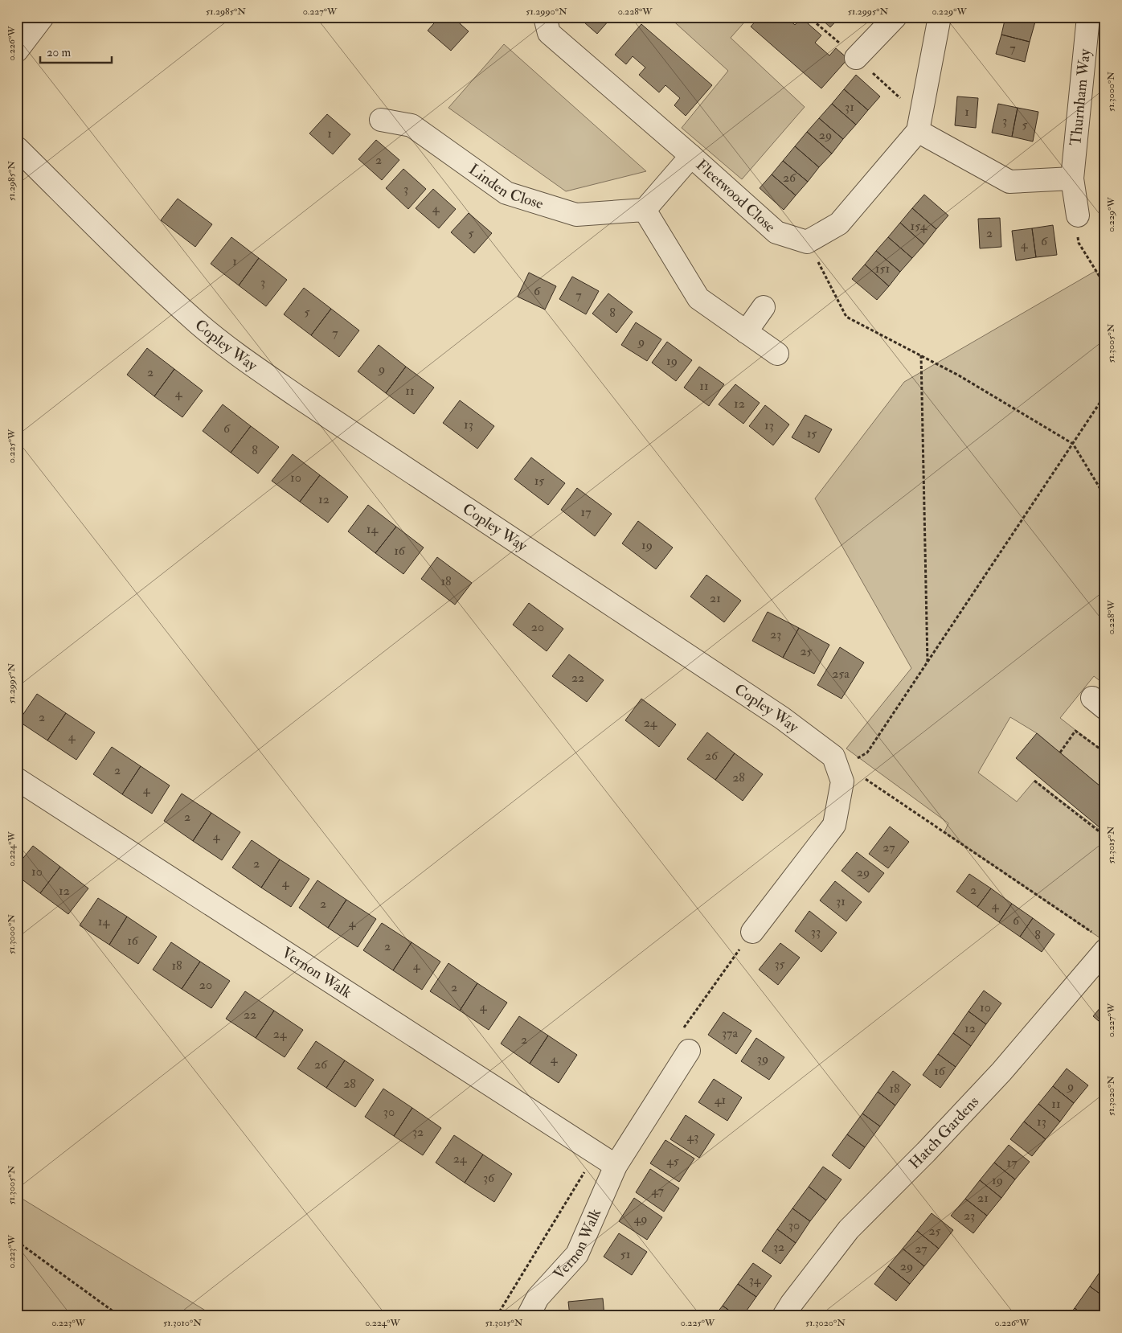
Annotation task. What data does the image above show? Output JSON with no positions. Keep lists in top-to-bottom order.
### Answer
{
  "streets": {
    "street": [
      "Thurnham Way",
      "Linden Close",
      "Fleetwood Close",
      "Copley Way",
      "Vernon Walk",
      "Hatch Gardens"
    ]
  },
  "house_numbers": [
    "7",
    "31",
    "1",
    "3",
    "5",
    "1",
    "29",
    "2",
    "26",
    "3",
    "4",
    "154",
    "5",
    "2",
    "6",
    "4",
    "1",
    "151",
    "3",
    "6",
    "7",
    "5",
    "8",
    "7",
    "9",
    "19",
    "9",
    "2",
    "11",
    "11",
    "4",
    "12",
    "13",
    "13",
    "6",
    "15",
    "8",
    "10",
    "15",
    "12",
    "17",
    "14",
    "19",
    "16",
    "18",
    "21",
    "20",
    "23",
    "25",
    "25a",
    "22",
    "2",
    "24",
    "4",
    "26",
    "2",
    "28",
    "4",
    "2",
    "4",
    "27",
    "2",
    "10",
    "29",
    "4",
    "2",
    "12",
    "31",
    "2",
    "4",
    "6",
    "14",
    "4",
    "33",
    "8",
    "16",
    "2",
    "35",
    "18",
    "4",
    "20",
    "2",
    "4",
    "10",
    "22",
    "12",
    "37a",
    "24",
    "2",
    "4",
    "39",
    "26",
    "16",
    "28",
    "9",
    "18",
    "41",
    "11",
    "30",
    "13",
    "32",
    "43",
    "24",
    "45",
    "17",
    "36",
    "19",
    "47",
    "21",
    "23",
    "49",
    "30",
    "25",
    "32",
    "27",
    "51",
    "29",
    "34"
  ],
  "scale_bar": "20 m",
  "coordinates": [
    "51.2985°N",
    "0.227°W",
    "51.2990°N",
    "0.228°W",
    "51.2995°N",
    "0.229°W",
    "0.226°W",
    "51.3000°N",
    "51.3005°N",
    "0.225°W",
    "51.3015°N",
    "0.224°W",
    "51.3020°N",
    "0.223°W",
    "51.3010°N"
  ]
}
